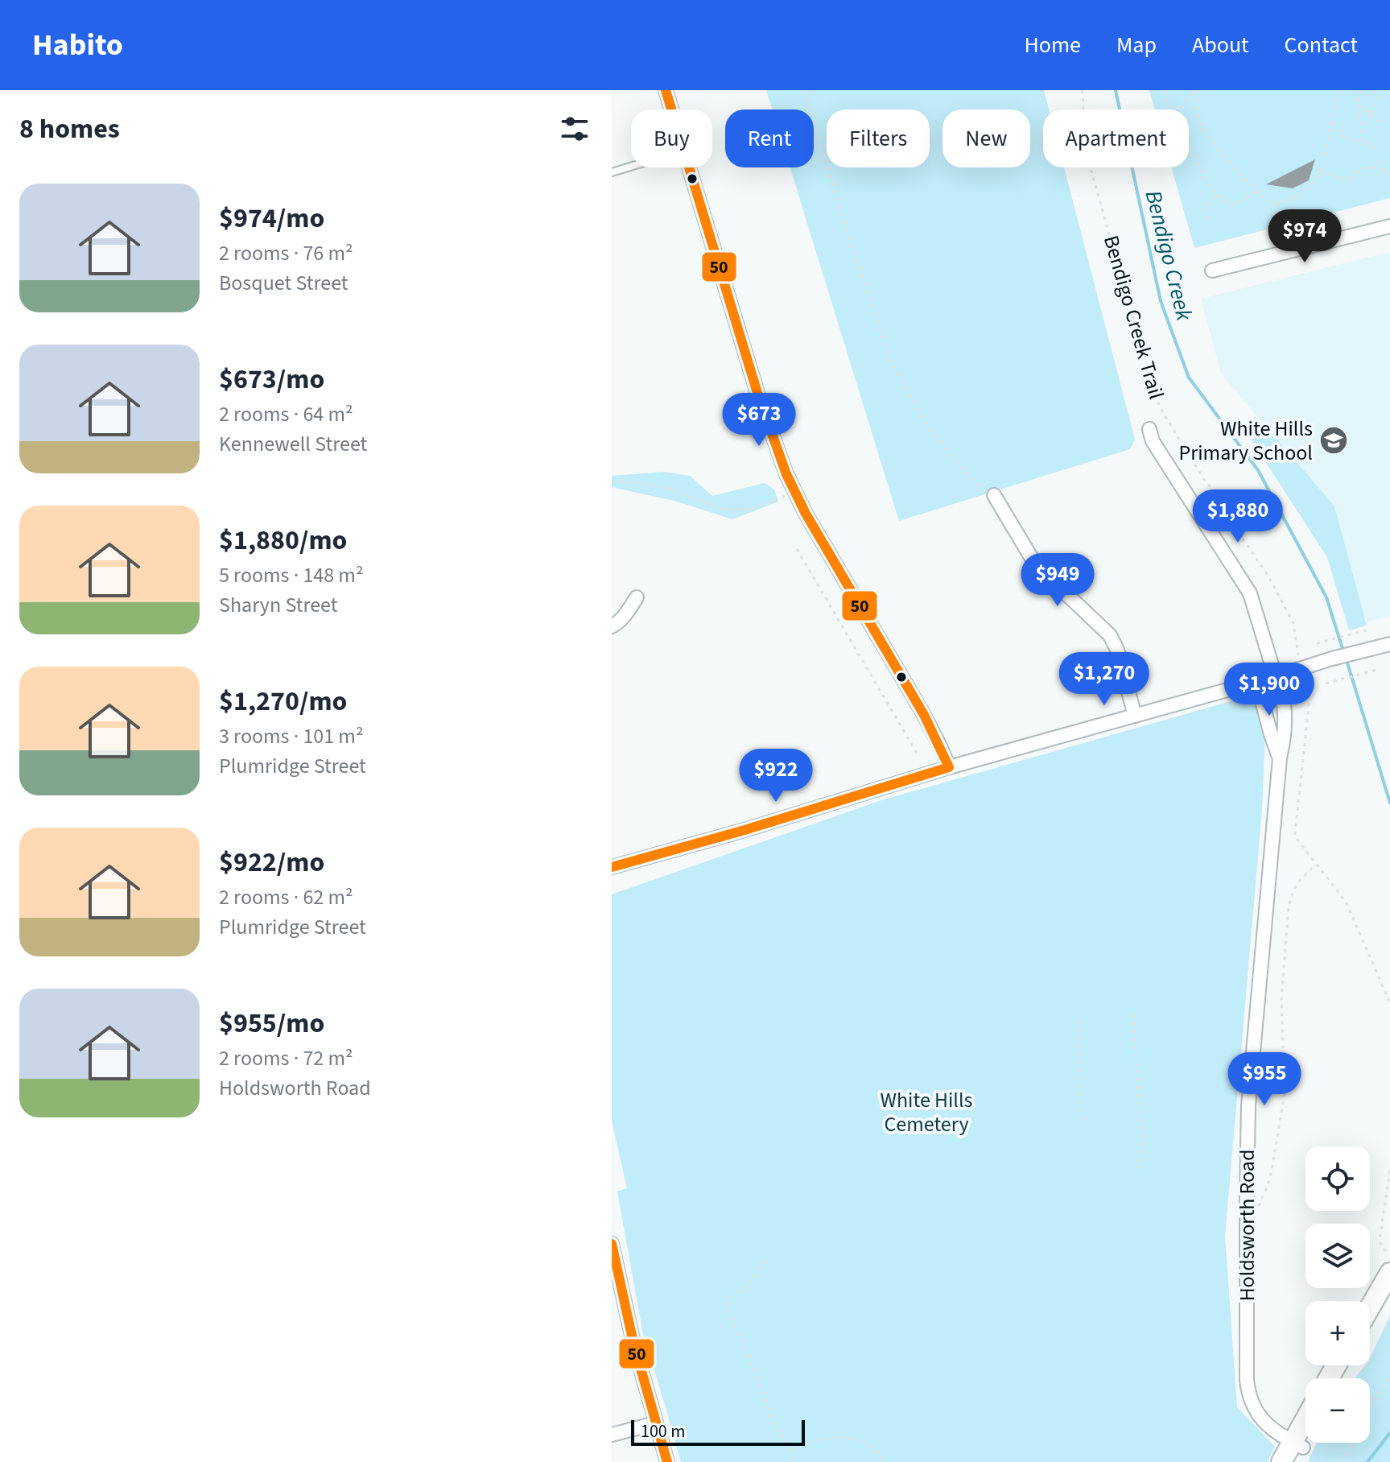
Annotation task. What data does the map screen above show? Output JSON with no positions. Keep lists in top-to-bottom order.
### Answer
{
  "streets": {
    "street": ["Holdsworth Road"],
    "path": ["Bendigo Creek Trail"]
  },
  "water": ["Bendigo Creek"],
  "parks": ["White Hills Cemetery"],
  "places": {
    "school or university": ["White Hills Primary School"]
  },
  "lines": ["transit line 50"],
  "scale_bar": "100 m",
  "page": {
    "header": "Habito",
    "nav": [
      "Home",
      "Map",
      "About",
      "Contact"
    ],
    "heading": "8 homes",
    "chip": [
      "Buy",
      "Rent",
      "Filters",
      "New",
      "Apartment"
    ],
    "list": [
      {
        "name": "$974/mo",
        "note": "2 rooms · 76 m² · Bosquet Street"
      },
      {
        "name": "$673/mo",
        "note": "2 rooms · 64 m² · Kennewell Street"
      },
      {
        "name": "$1,880/mo",
        "note": "5 rooms · 148 m² · Sharyn Street"
      },
      {
        "name": "$1,270/mo",
        "note": "3 rooms · 101 m² · Plumridge Street"
      },
      {
        "name": "$922/mo",
        "note": "2 rooms · 62 m² · Plumridge Street"
      },
      {
        "name": "$955/mo",
        "note": "2 rooms · 72 m² · Holdsworth Road"
      }
    ],
    "price": [
      "$974",
      "$673",
      "$1,880",
      "$949",
      "$1,270",
      "$1,900",
      "$922",
      "$955"
    ],
    "map_buttons": ["+", "−"],
    "scale": "100 m"
  }
}
